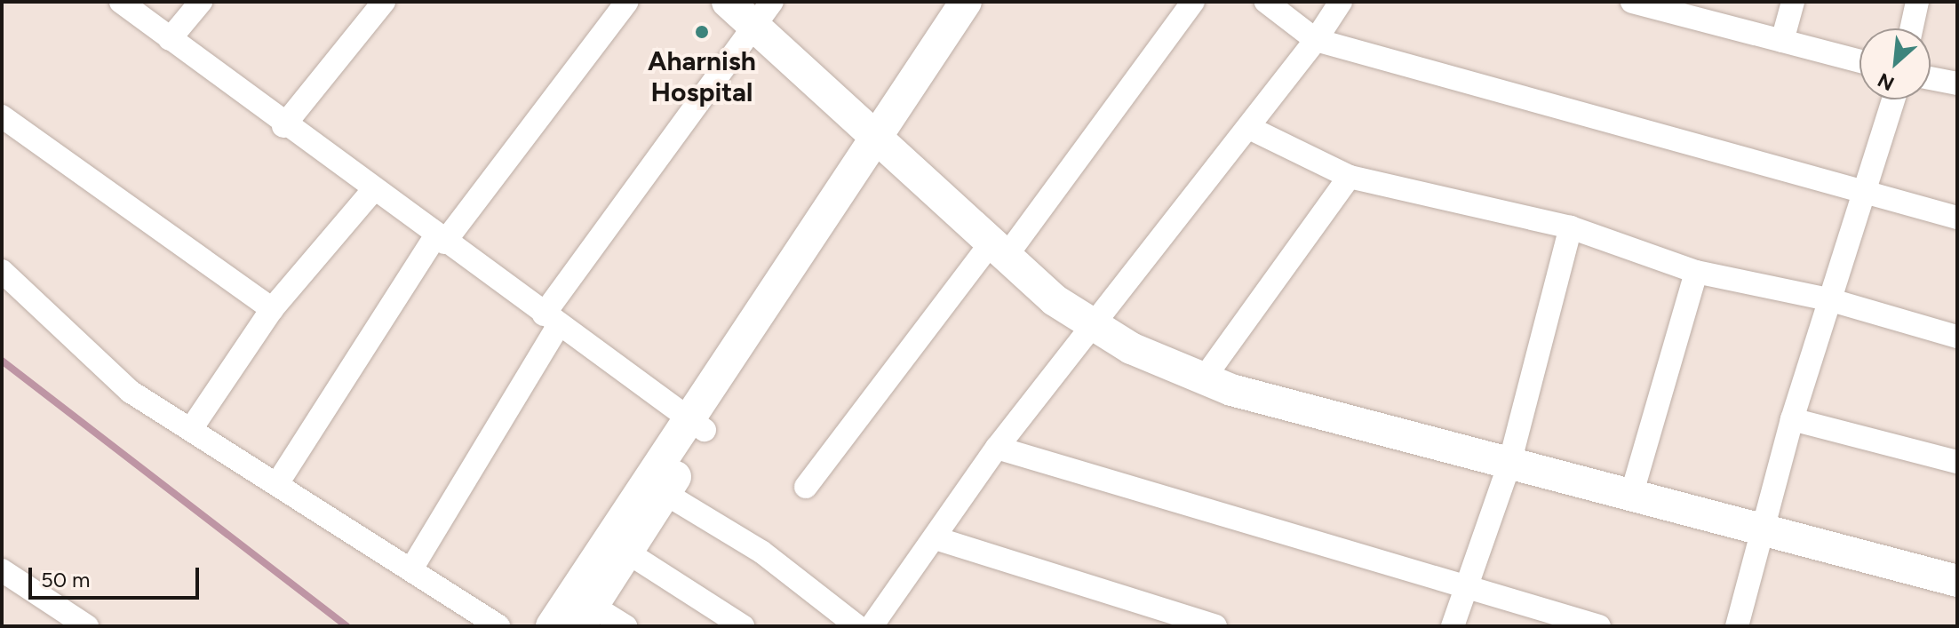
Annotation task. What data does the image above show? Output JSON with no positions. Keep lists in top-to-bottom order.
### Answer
{
  "places": ["Aharnish Hospital"],
  "scale_bar": "50 m",
  "north": "bottom left"
}
